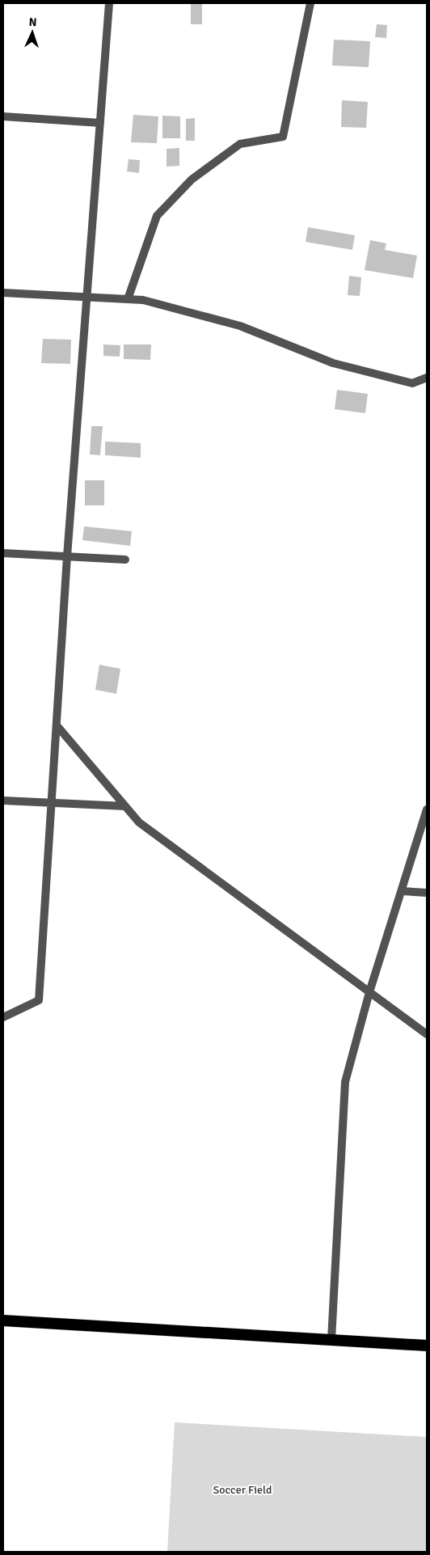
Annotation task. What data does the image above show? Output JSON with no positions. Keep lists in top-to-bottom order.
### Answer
{
  "parks": ["Soccer Field"],
  "north": "top"
}
